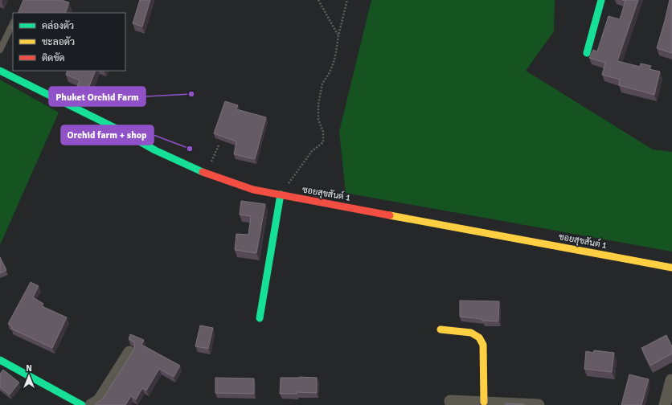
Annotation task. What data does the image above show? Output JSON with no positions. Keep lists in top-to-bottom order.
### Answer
{
  "streets": {
    "street": ["ซอยสุขสันต์ 1"]
  },
  "places": ["Phuket Orchid Farm", "Orchid farm + shop"],
  "legend": ["คล่องตัว", "ชะลอตัว", "ติดขัด"],
  "north": "top"
}
